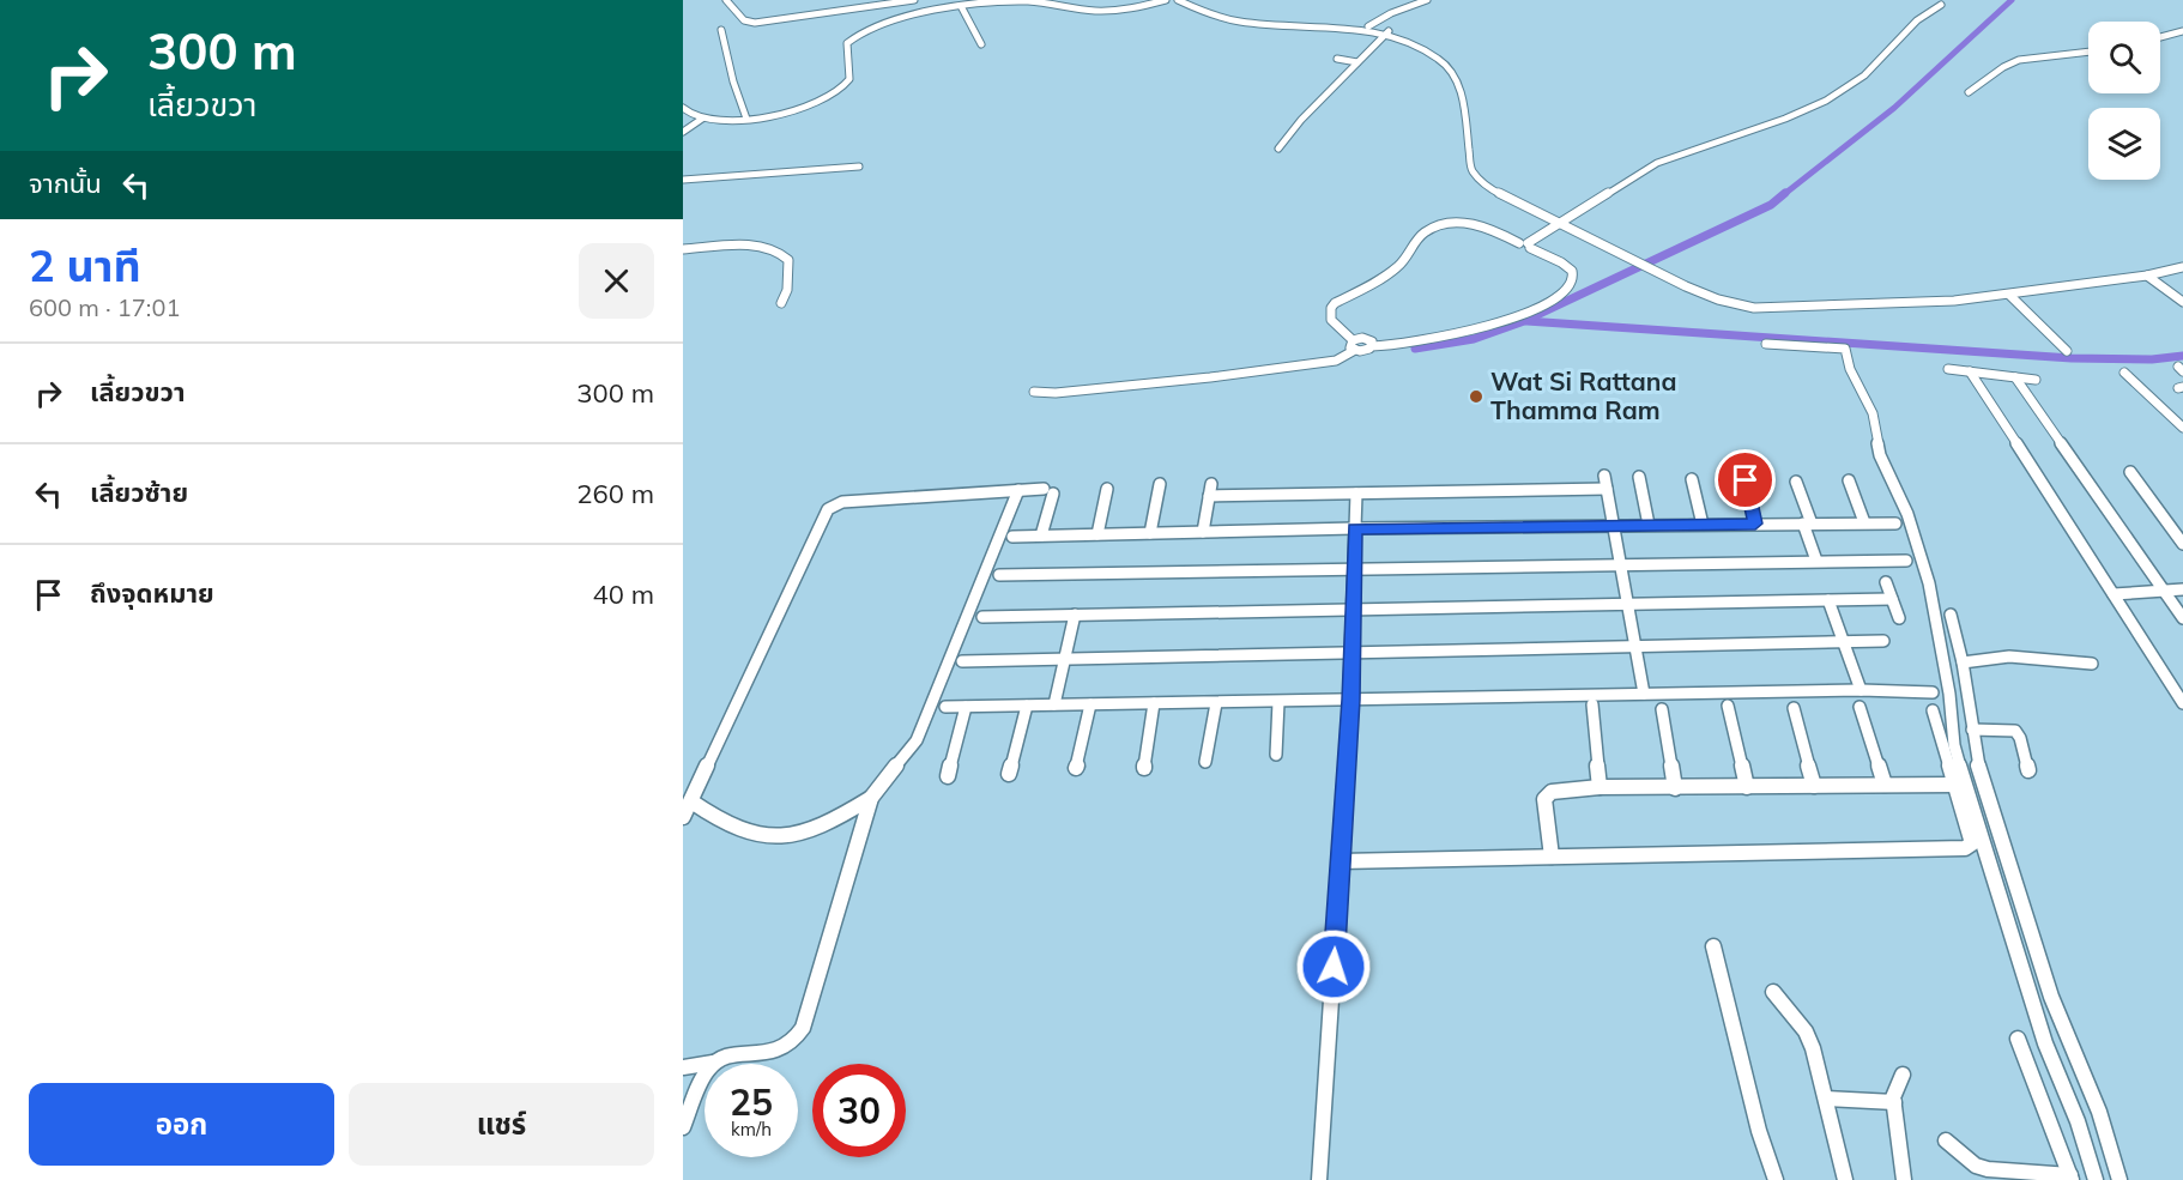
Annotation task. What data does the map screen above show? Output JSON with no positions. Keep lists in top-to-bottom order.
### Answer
{
  "places": ["Wat Si Rattana Thamma Ram"],
  "page": {
    "turn": ["300 m", "เลี้ยวขวา"],
    "then": "จากนั้น",
    "heading": ["2 นาที", "600 m · 17:01"],
    "list": [
      {
        "name": "เลี้ยวขวา",
        "value": "300 m"
      },
      {
        "name": "เลี้ยวซ้าย",
        "value": "260 m"
      },
      {
        "name": "ถึงจุดหมาย",
        "value": "40 m"
      }
    ],
    "speed": "25 km/h",
    "limit": "30",
    "buttons": ["ออก", "แชร์"]
  }
}
